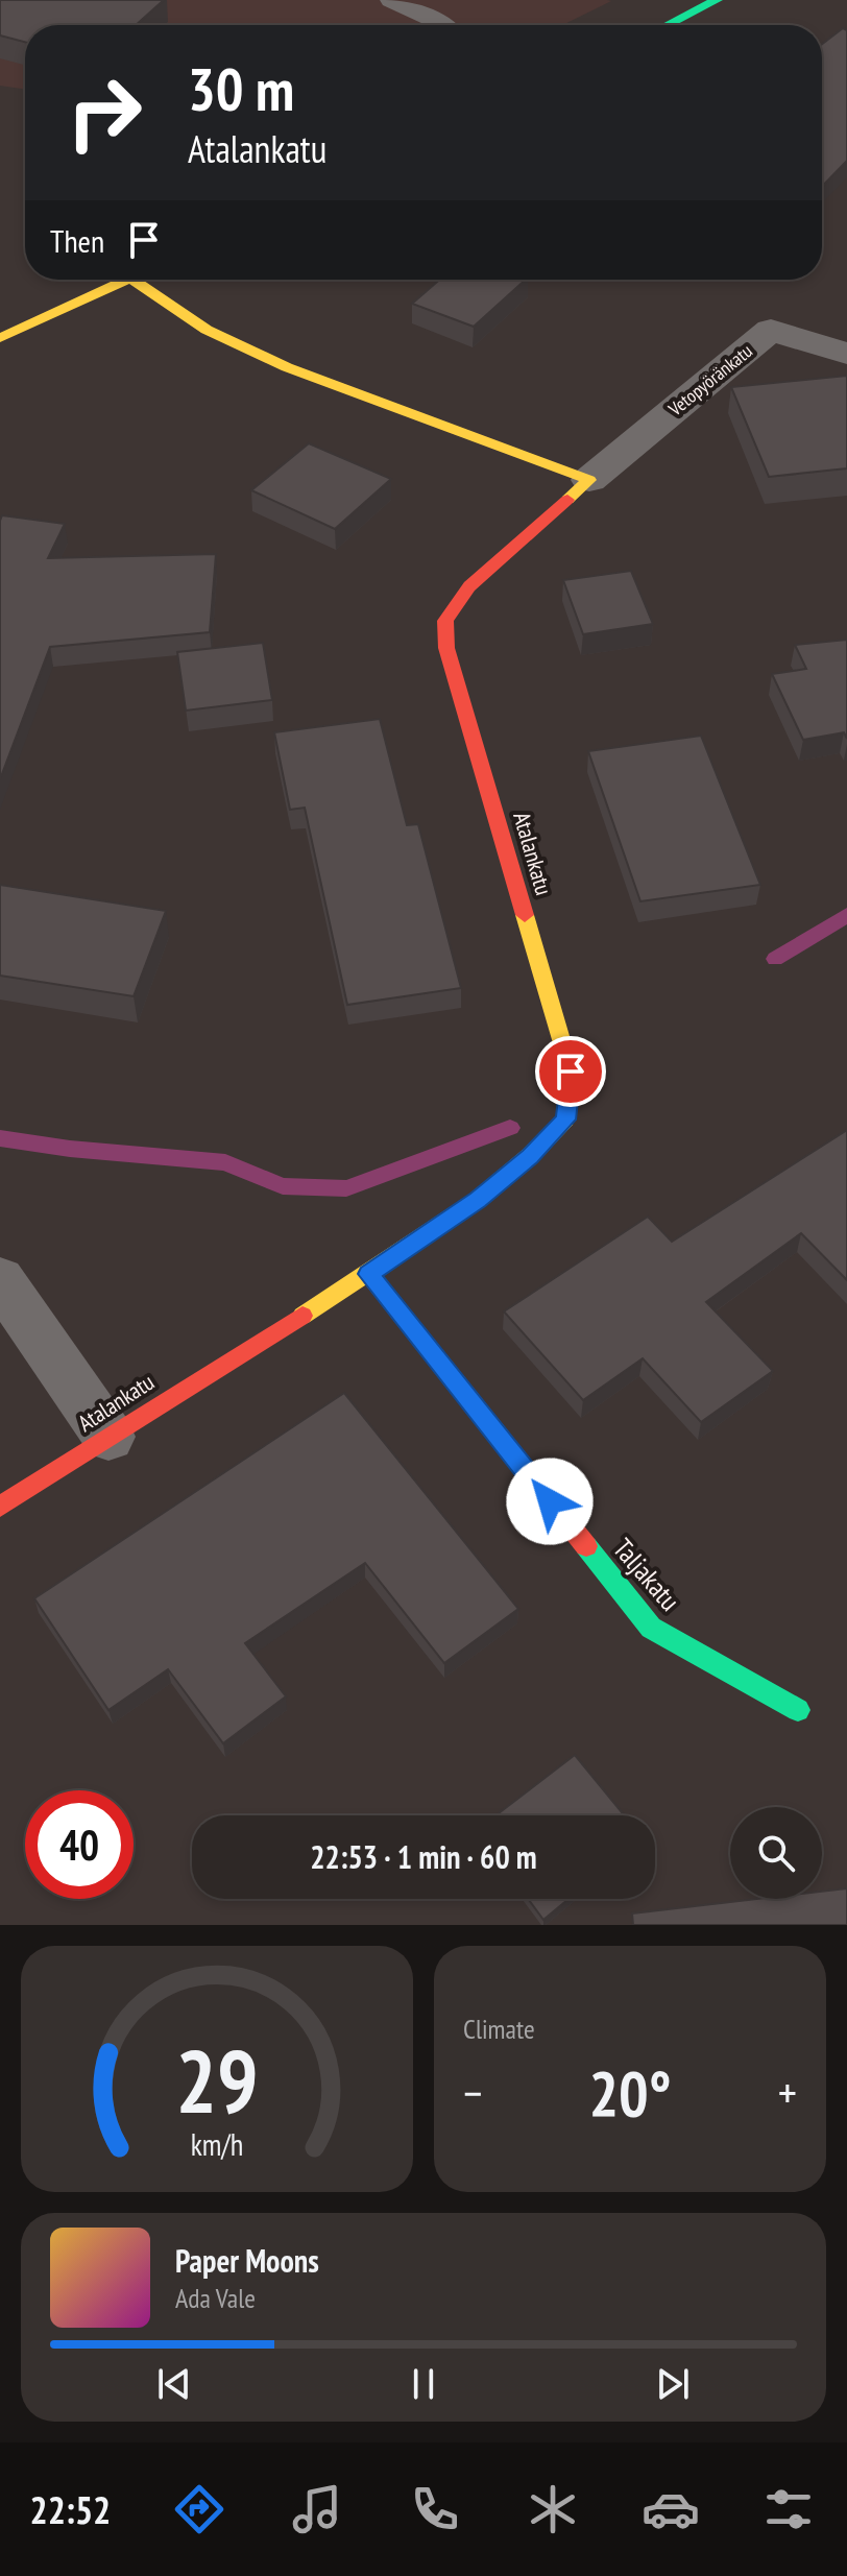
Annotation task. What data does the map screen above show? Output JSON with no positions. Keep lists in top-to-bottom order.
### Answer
{
  "streets": {
    "street": ["Vetopyöränkatu", "Atalankatu", "Taljakatu"]
  },
  "crossings": [
    ["Vetopyöränkatu", "Atalankatu"],
    ["Atalankatu", "Taljakatu"]
  ],
  "page": {
    "turn": ["30 m", "Atalankatu"],
    "then": "Then",
    "limit": "40",
    "trip": "22:53 · 1 min · 60 m",
    "tile": "Climate",
    "heat": ["−", "20°", "+"],
    "song": ["Paper Moons", "Ada Vale"],
    "tabs": "22:52",
    "gauge": ["29", "km/h"]
  }
}
